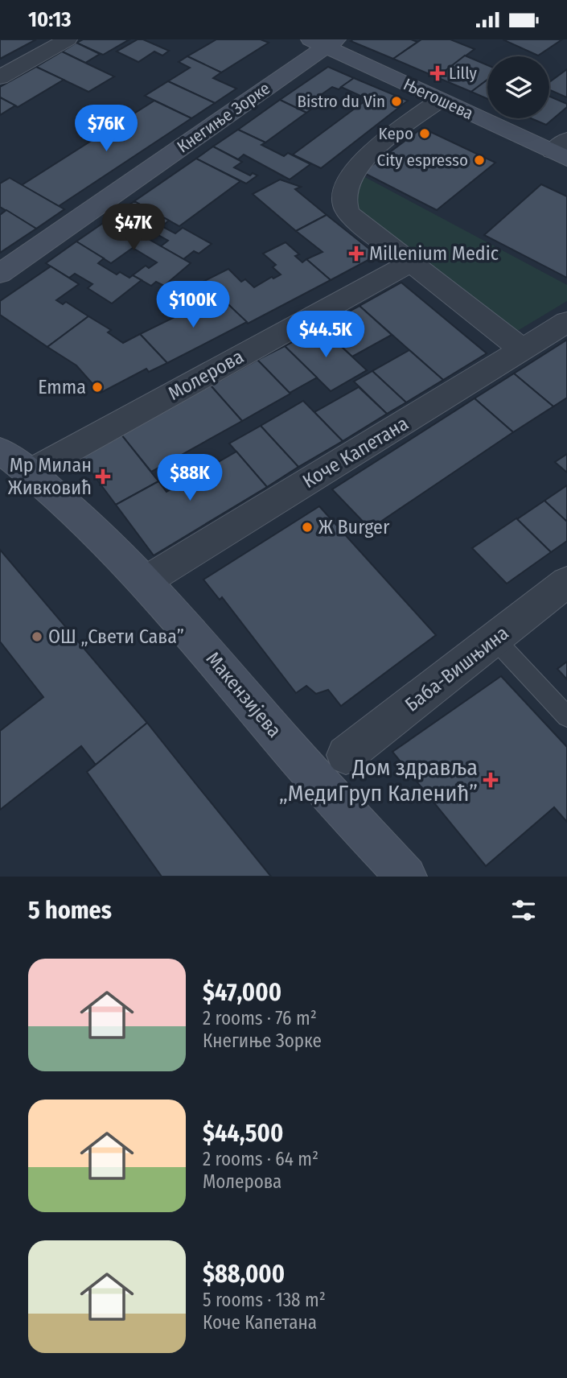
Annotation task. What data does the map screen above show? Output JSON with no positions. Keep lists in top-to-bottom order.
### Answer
{
  "streets": {
    "street": [
      "Његошева",
      "Кнегиње Зорке",
      "Молерова",
      "Коче Капетана",
      "Баба-Вишњина",
      "Макензијева"
    ]
  },
  "crossings": [
    ["Његошева", "Кнегиње Зорке"],
    ["Молерова", "Макензијева"],
    ["Коче Капетана", "Макензијева"]
  ],
  "places": {
    "health": [
      "Lilly",
      "Millenium Medic",
      "Мр Милан Живковић",
      "Дом здравља „МедиГруп Каленић”"
    ],
    "other": [
      "Bistro du Vin",
      "Kepo",
      "City espresso",
      "Emma",
      "Ж Burger",
      "ОШ „Свети Сава”"
    ]
  },
  "page": {
    "status": "10:13",
    "price": [
      "$76K",
      "$47K",
      "$100K",
      "$44.5K",
      "$88K"
    ],
    "heading": "5 homes",
    "list": [
      {
        "name": "$47,000",
        "note": "2 rooms · 76 m² · Кнегиње Зорке"
      },
      {
        "name": "$44,500",
        "note": "2 rooms · 64 m² · Молерова"
      },
      {
        "name": "$88,000",
        "note": "5 rooms · 138 m² · Коче Капетана"
      }
    ]
  }
}
